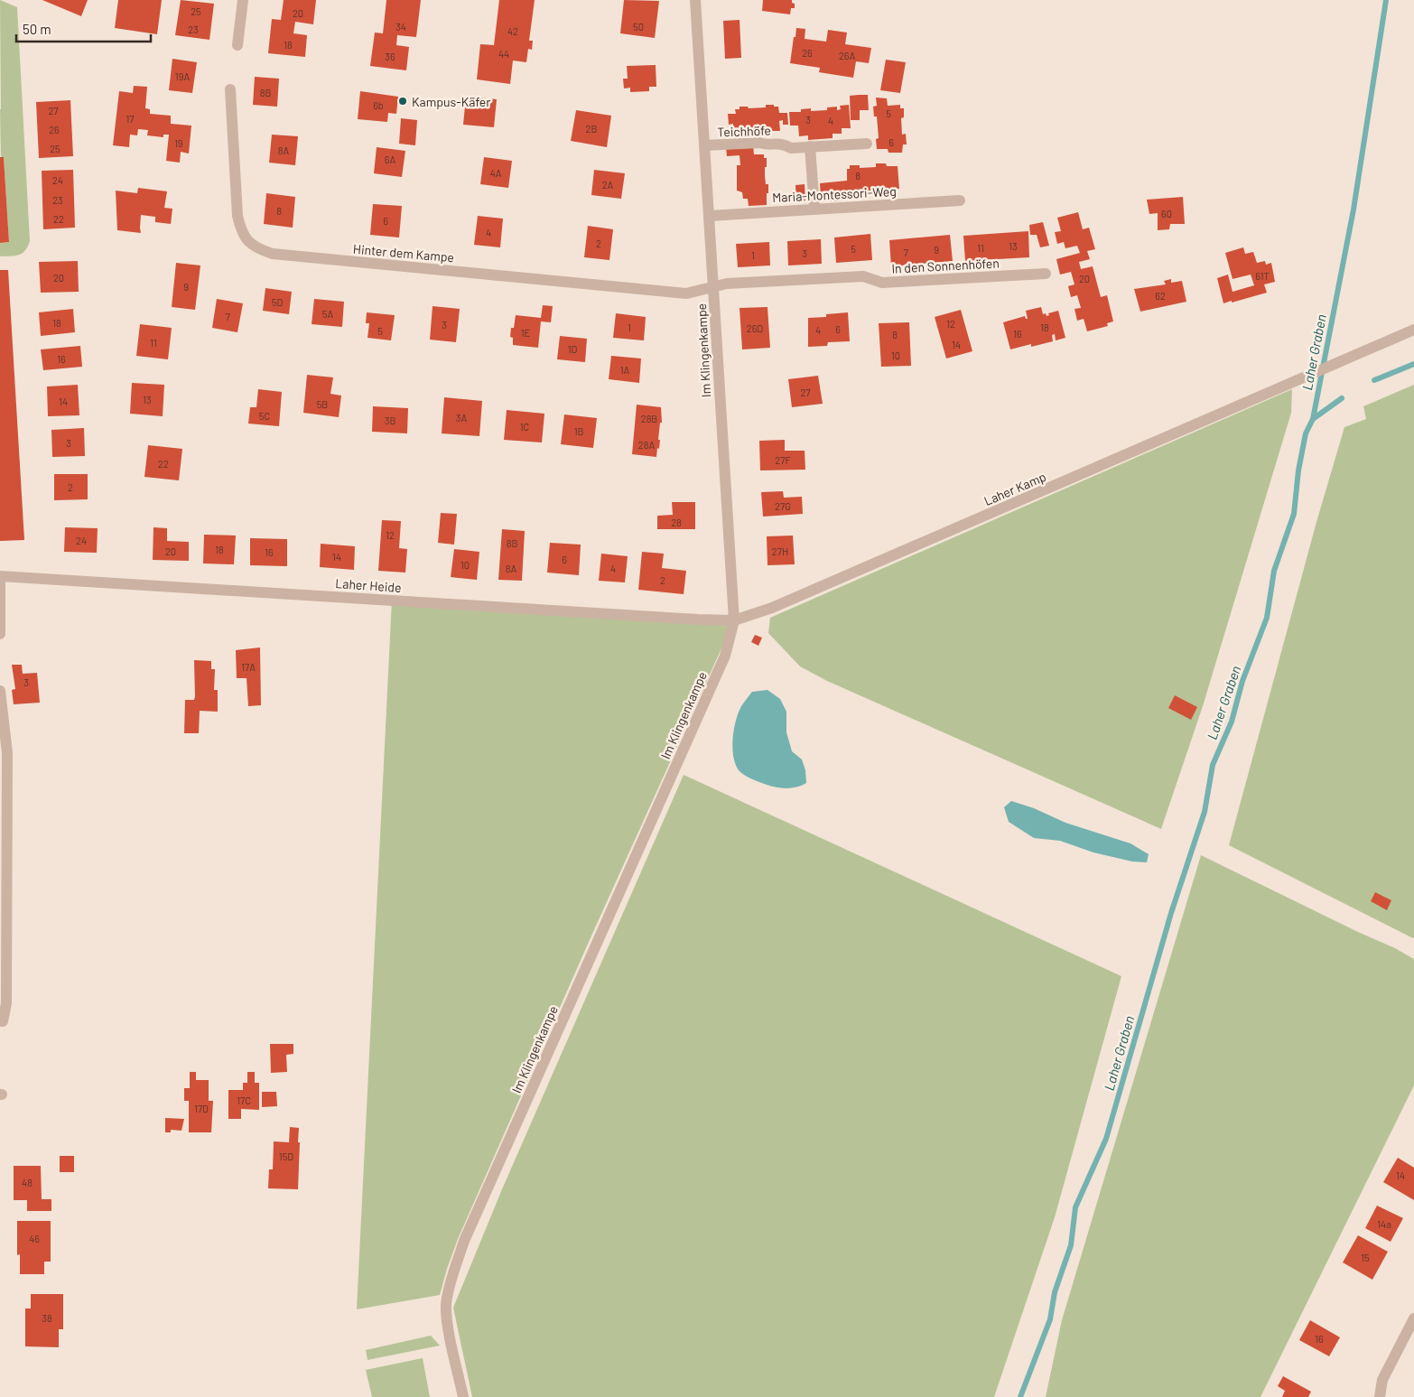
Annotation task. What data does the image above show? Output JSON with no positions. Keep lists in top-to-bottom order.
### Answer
{
  "streets": {
    "street": [
      "Teichhöfe",
      "Maria-Montessori-Weg",
      "Hinter dem Kampe",
      "In den Sonnenhöfen",
      "Im Klingenkampe",
      "Laher Kamp",
      "Laher Heide"
    ]
  },
  "crossings": [
    ["Teichhöfe", "Im Klingenkampe"],
    ["Maria-Montessori-Weg", "Im Klingenkampe"],
    ["Hinter dem Kampe", "In den Sonnenhöfen"],
    ["Hinter dem Kampe", "Im Klingenkampe"],
    ["In den Sonnenhöfen", "Im Klingenkampe"],
    ["Im Klingenkampe", "Laher Kamp"],
    ["Im Klingenkampe", "Laher Heide"],
    ["Laher Kamp", "Laher Heide"]
  ],
  "water": ["Laher Graben"],
  "places": ["Kampus-Käfer"],
  "house_numbers": [
    "25",
    "20",
    "34",
    "50",
    "23",
    "42",
    "18",
    "26",
    "44",
    "26A",
    "36",
    "19A",
    "8B",
    "6b",
    "27",
    "5",
    "17",
    "3",
    "4",
    "2B",
    "26",
    "6",
    "19",
    "25",
    "8A",
    "6A",
    "4A",
    "8",
    "24",
    "2A",
    "23",
    "8",
    "60",
    "22",
    "6",
    "4",
    "2",
    "13",
    "11",
    "5",
    "9",
    "7",
    "3",
    "1",
    "61T",
    "20",
    "20",
    "9",
    "62",
    "5D",
    "5A",
    "7",
    "18",
    "12",
    "3",
    "1",
    "18",
    "26D",
    "6",
    "4",
    "5",
    "1E",
    "16",
    "8",
    "11",
    "14",
    "1D",
    "10",
    "16",
    "1A",
    "27",
    "13",
    "14",
    "5B",
    "5C",
    "3A",
    "28B",
    "3B",
    "1C",
    "1B",
    "3",
    "28A",
    "27F",
    "22",
    "2",
    "27G",
    "28",
    "12",
    "24",
    "8B",
    "18",
    "20",
    "27H",
    "16",
    "14",
    "6",
    "10",
    "8A",
    "4",
    "2",
    "17A",
    "3",
    "17C",
    "17D",
    "15D",
    "14",
    "48",
    "14a",
    "46",
    "15",
    "38",
    "16"
  ],
  "scale_bar": "50 m"
}
